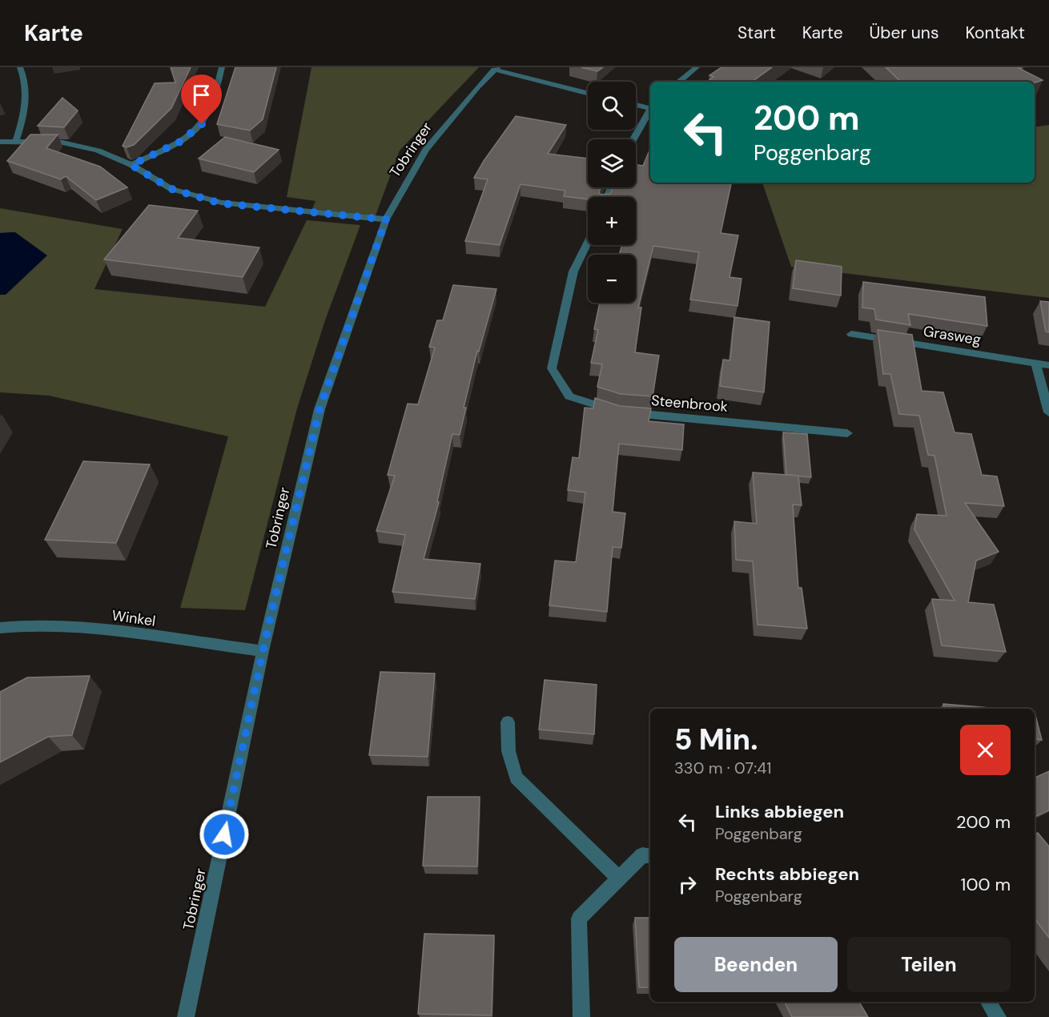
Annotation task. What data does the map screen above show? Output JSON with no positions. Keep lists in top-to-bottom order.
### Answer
{
  "streets": {
    "street": [
      "Tobringer",
      "Grasweg",
      "Steenbrook",
      "Winkel"
    ]
  },
  "crossings": [
    ["Tobringer", "Winkel"]
  ],
  "page": {
    "header": "Karte",
    "nav": [
      "Start",
      "Karte",
      "Über uns",
      "Kontakt"
    ],
    "map_buttons": ["+", "−"],
    "turn": ["200 m", "Poggenbarg"],
    "heading": ["5 Min.", "330 m · 07:41"],
    "list": [
      {
        "name": "Links abbiegen",
        "note": "Poggenbarg",
        "value": "200 m"
      },
      {
        "name": "Rechts abbiegen",
        "note": "Poggenbarg",
        "value": "100 m"
      }
    ],
    "buttons": ["Beenden", "Teilen"]
  }
}
